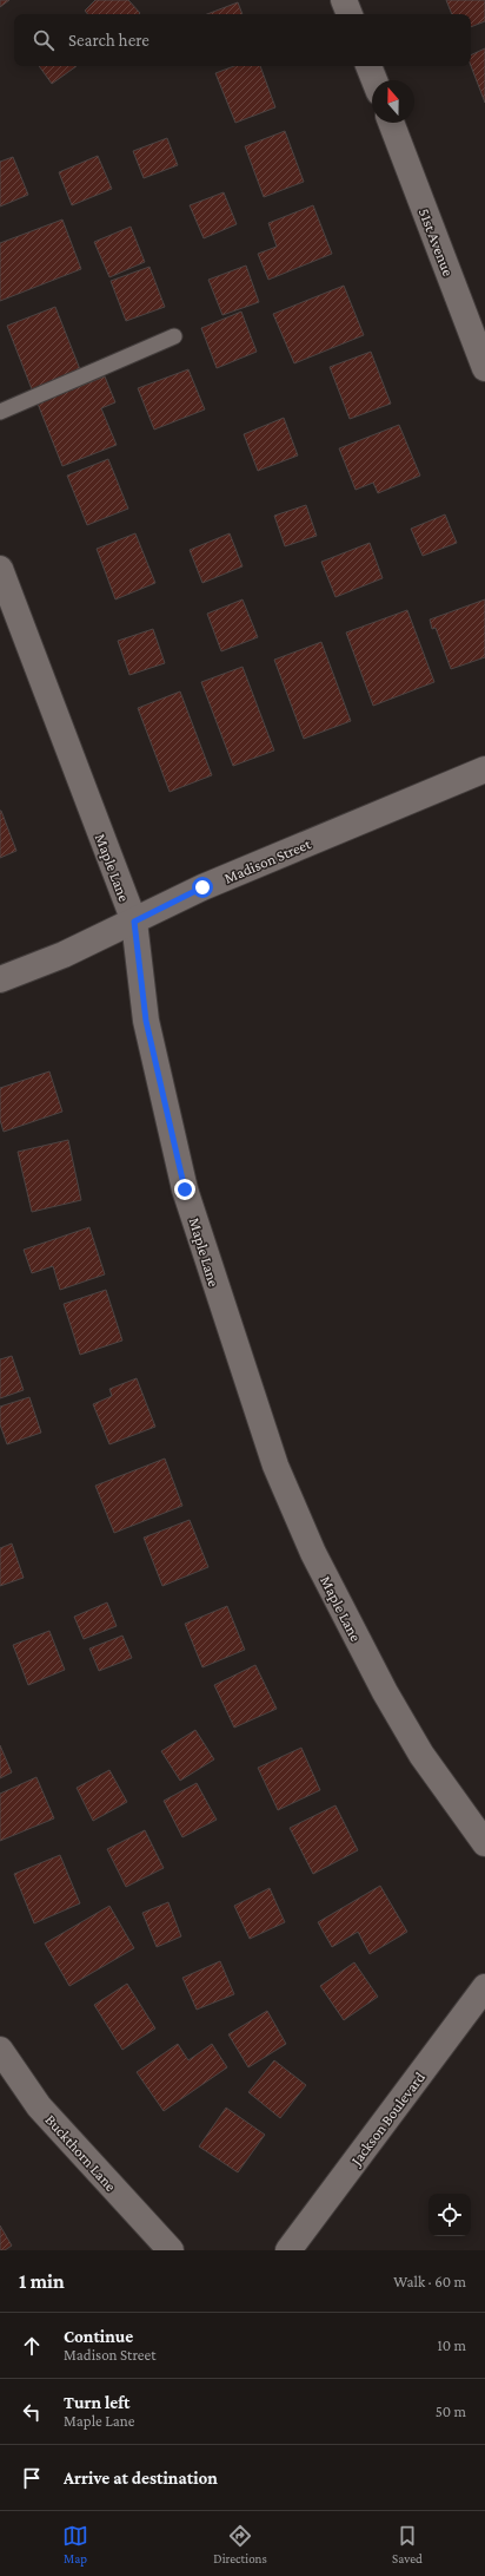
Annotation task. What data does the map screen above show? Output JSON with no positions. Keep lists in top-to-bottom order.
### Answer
{
  "streets": {
    "street": [
      "51st Avenue",
      "Madison Street",
      "Maple Lane",
      "Jackson Boulevard",
      "Buckthorn Lane"
    ]
  },
  "crossings": [
    ["Madison Street", "Maple Lane"]
  ],
  "north": "top",
  "page": {
    "search": "Search here",
    "heading": ["1 min", "Walk · 60 m"],
    "list": [
      ["Continue", "Madison Street", "10 m"],
      ["Turn left", "Maple Lane", "50 m"],
      "Arrive at destination"
    ],
    "nav": ["Map", "Directions", "Saved"]
  }
}
